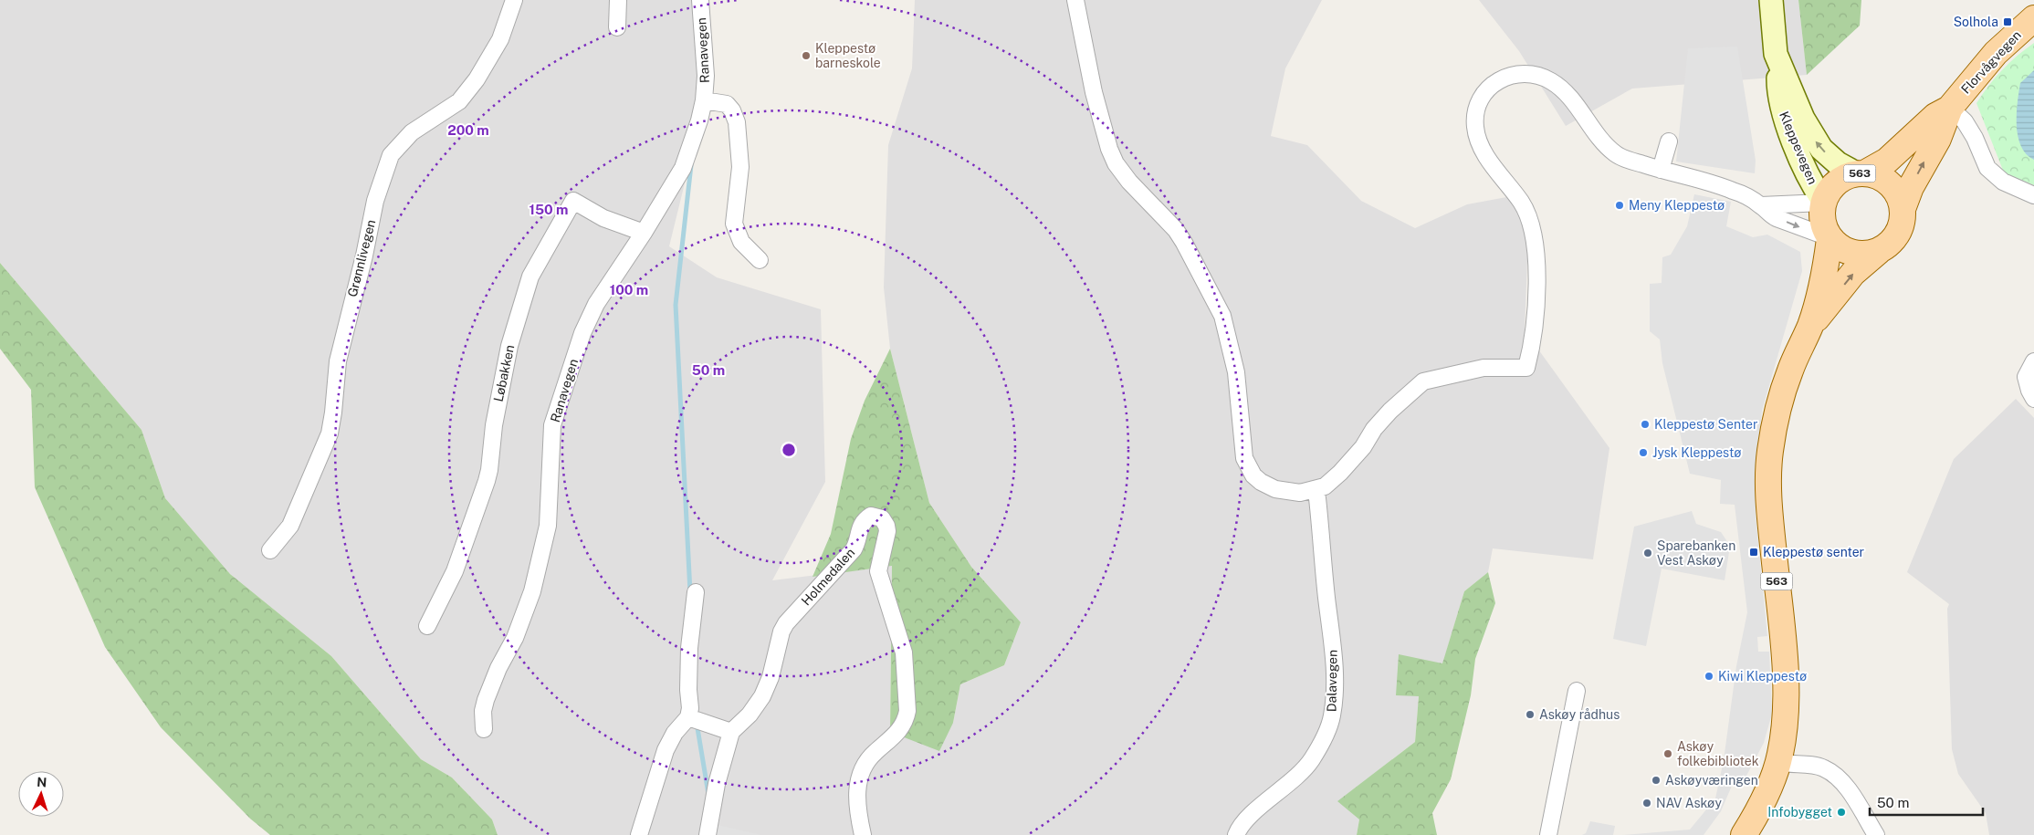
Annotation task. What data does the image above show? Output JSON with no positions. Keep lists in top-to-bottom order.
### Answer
{
  "streets": {
    "main road": ["Florvågvegen", "Kleppevegen", "563"],
    "street": [
      "Ranavegen",
      "Grønnlivegen",
      "Løbakken",
      "Holmedalen",
      "Dalavegen"
    ]
  },
  "crossings": [
    ["Ranavegen", "Løbakken"],
    ["Florvågvegen", "Kleppevegen"],
    ["Florvågvegen", "563"],
    ["Kleppevegen", "563"]
  ],
  "places": {
    "transit": ["Solhola", "Kleppestø senter"],
    "other": [
      "Kleppestø barneskole",
      "Meny Kleppestø",
      "Kleppestø Senter",
      "Jysk Kleppestø",
      "Sparebanken Vest Askøy",
      "Kiwi Kleppestø",
      "Askøy rådhus",
      "Askøy folkebibliotek",
      "Askøyværingen",
      "NAV Askøy",
      "Infobygget"
    ]
  },
  "scale_bar": "50 m",
  "north": "top",
  "rings": [
    "200 m",
    "150 m",
    "100 m",
    "50 m"
  ]
}
